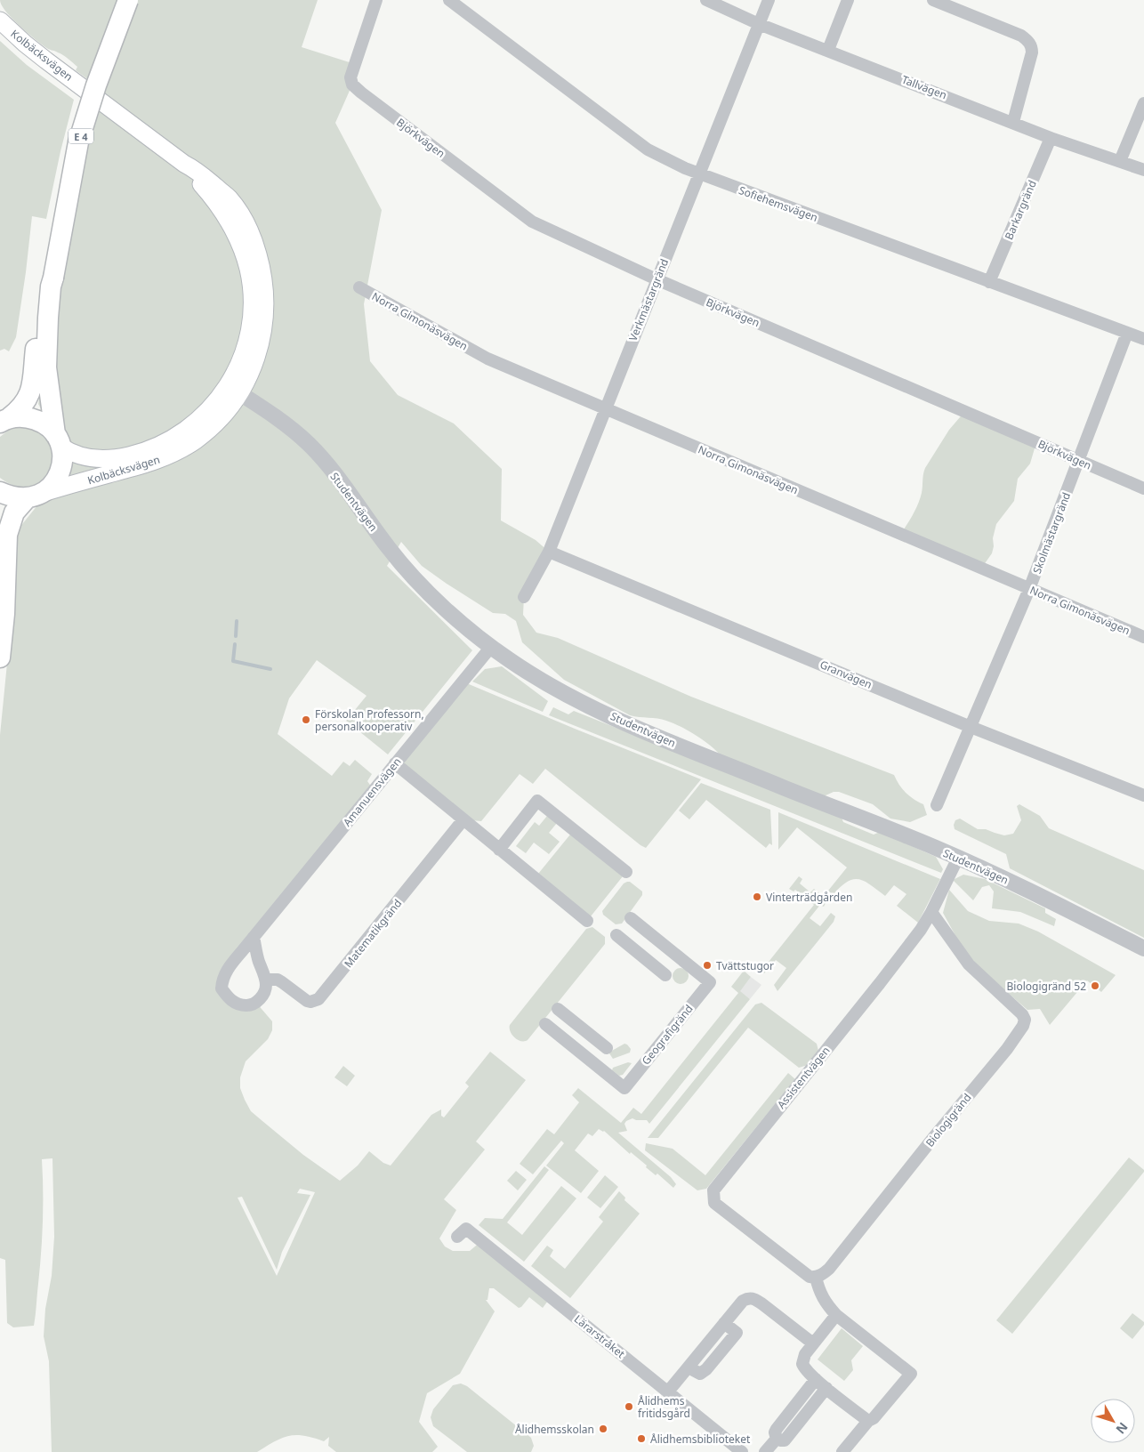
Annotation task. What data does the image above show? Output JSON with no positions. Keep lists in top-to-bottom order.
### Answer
{
  "streets": {
    "highway": ["Kolbäcksvägen", "E 4"],
    "street": [
      "Tallvägen",
      "Björkvägen",
      "Sofiehemsvägen",
      "Barkargränd",
      "Verkmästargränd",
      "Norra Gimonäsvägen",
      "Studentvägen",
      "Skolmästargränd",
      "Granvägen",
      "Amanuensvägen",
      "Matematikgränd",
      "Geografigränd",
      "Assistentvägen",
      "Biologigränd",
      "Lärarstråket"
    ]
  },
  "crossings": [
    ["Kolbäcksvägen", "E 4"],
    ["Kolbäcksvägen", "Studentvägen"],
    ["Tallvägen", "Barkargränd"],
    ["Tallvägen", "Verkmästargränd"],
    ["Björkvägen", "Verkmästargränd"],
    ["Björkvägen", "Skolmästargränd"],
    ["Sofiehemsvägen", "Barkargränd"],
    ["Sofiehemsvägen", "Verkmästargränd"],
    ["Sofiehemsvägen", "Skolmästargränd"],
    ["Verkmästargränd", "Norra Gimonäsvägen"],
    ["Verkmästargränd", "Granvägen"],
    ["Norra Gimonäsvägen", "Skolmästargränd"],
    ["Studentvägen", "Amanuensvägen"],
    ["Studentvägen", "Assistentvägen"],
    ["Skolmästargränd", "Granvägen"],
    ["Amanuensvägen", "Matematikgränd"],
    ["Assistentvägen", "Biologigränd"]
  ],
  "places": [
    "Förskolan Professorn, personalkooperativ",
    "Vinterträdgården",
    "Tvättstugor",
    "Biologigränd 52",
    "Ålidhems fritidsgård",
    "Ålidhemsskolan",
    "Ålidhemsbiblioteket"
  ],
  "north": "bottom right"
}
